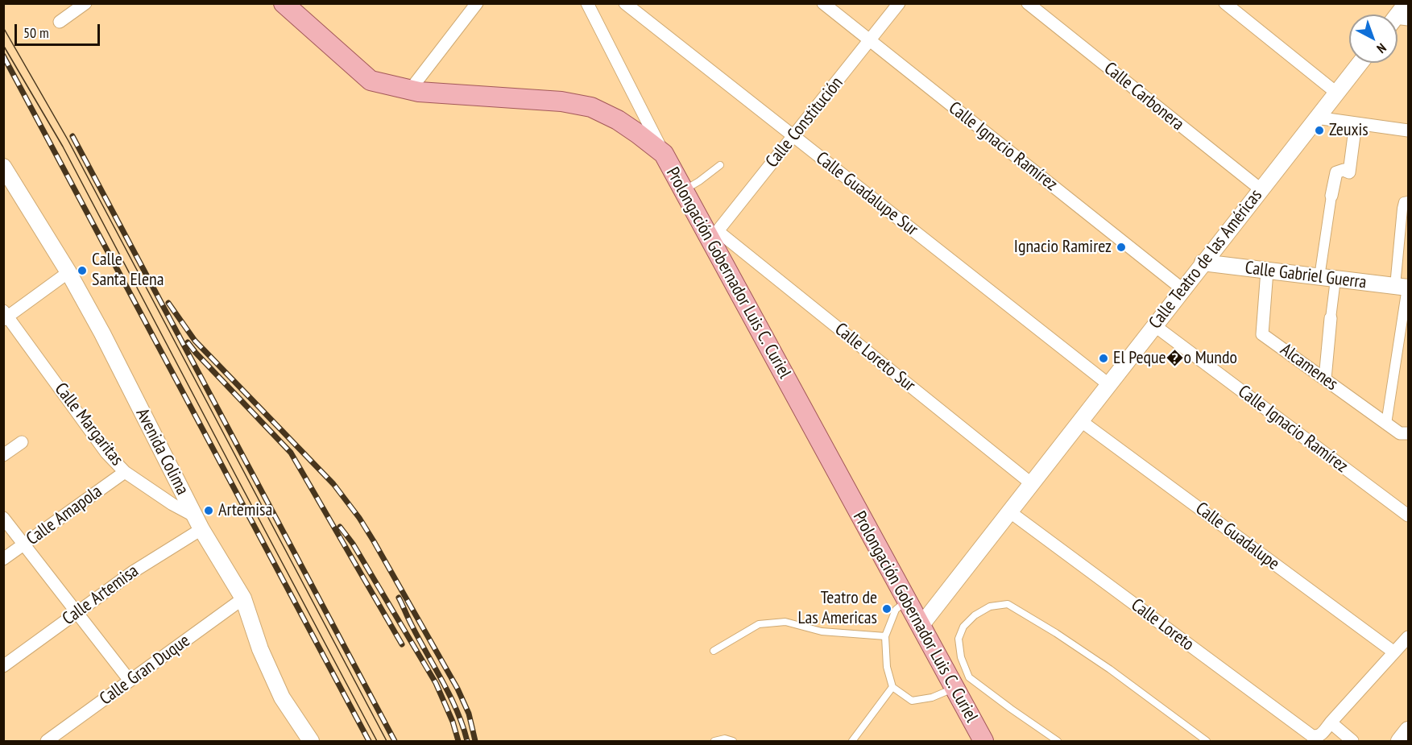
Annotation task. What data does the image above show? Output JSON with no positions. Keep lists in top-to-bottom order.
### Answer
{
  "streets": {
    "main road": ["Prolongación Gobernador Luis C. Curiel"],
    "street": [
      "Calle Carbonera",
      "Calle Constitución",
      "Calle Ignacio Ramírez",
      "Calle Guadalupe Sur",
      "Calle Teatro de las Américas",
      "Calle Gabriel Guerra",
      "Calle Loreto Sur",
      "Alcamenes",
      "Calle Margaritas",
      "Avenida Colima",
      "Calle Amapola",
      "Calle Guadalupe",
      "Calle Artemisa",
      "Calle Loreto",
      "Calle Gran Duque"
    ]
  },
  "crossings": [
    ["Calle Carbonera", "Calle Teatro de las Américas"],
    ["Calle Constitución", "Calle Ignacio Ramírez"],
    ["Calle Constitución", "Calle Guadalupe Sur"],
    ["Calle Constitución", "Prolongación Gobernador Luis C. Curiel"],
    ["Calle Constitución", "Calle Loreto Sur"],
    ["Calle Ignacio Ramírez", "Calle Teatro de las Américas"],
    ["Calle Guadalupe Sur", "Calle Teatro de las Américas"],
    ["Calle Teatro de las Américas", "Prolongación Gobernador Luis C. Curiel"],
    ["Calle Teatro de las Américas", "Calle Gabriel Guerra"],
    ["Calle Teatro de las Américas", "Calle Loreto Sur"],
    ["Calle Teatro de las Américas", "Calle Guadalupe"],
    ["Calle Teatro de las Américas", "Calle Loreto"],
    ["Prolongación Gobernador Luis C. Curiel", "Calle Loreto Sur"],
    ["Calle Gabriel Guerra", "Alcamenes"],
    ["Calle Margaritas", "Avenida Colima"],
    ["Calle Margaritas", "Calle Amapola"],
    ["Calle Margaritas", "Calle Artemisa"],
    ["Avenida Colima", "Calle Artemisa"],
    ["Avenida Colima", "Calle Gran Duque"]
  ],
  "places": [
    "Zeuxis",
    "Ignacio Ramirez",
    "Calle Santa Elena",
    "El Peque�o Mundo",
    "Artemisa",
    "Teatro de Las Americas"
  ],
  "scale_bar": "50 m",
  "north": "bottom right"
}
